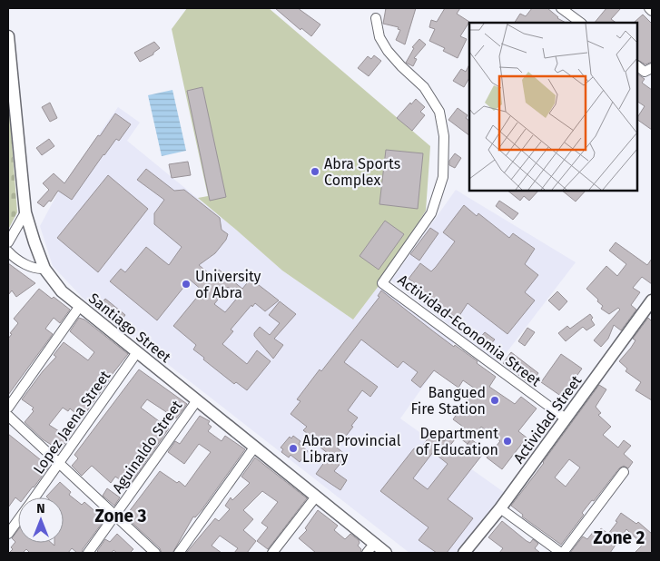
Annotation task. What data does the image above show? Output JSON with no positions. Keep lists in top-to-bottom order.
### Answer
{
  "streets": {
    "street": [
      "Santiago Street",
      "Actividad-Economia Street",
      "Actividad Street",
      "Lopez Jaena Street",
      "Aguinaldo Street"
    ]
  },
  "crossings": [
    ["Santiago Street", "Lopez Jaena Street"],
    ["Santiago Street", "Aguinaldo Street"],
    ["Actividad-Economia Street", "Actividad Street"]
  ],
  "districts": ["Zone 3", "Zone 2"],
  "places": [
    "Abra Sports Complex",
    "University of Abra",
    "Bangued Fire Station",
    "Department of Education",
    "Abra Provincial Library"
  ],
  "north": "top"
}
